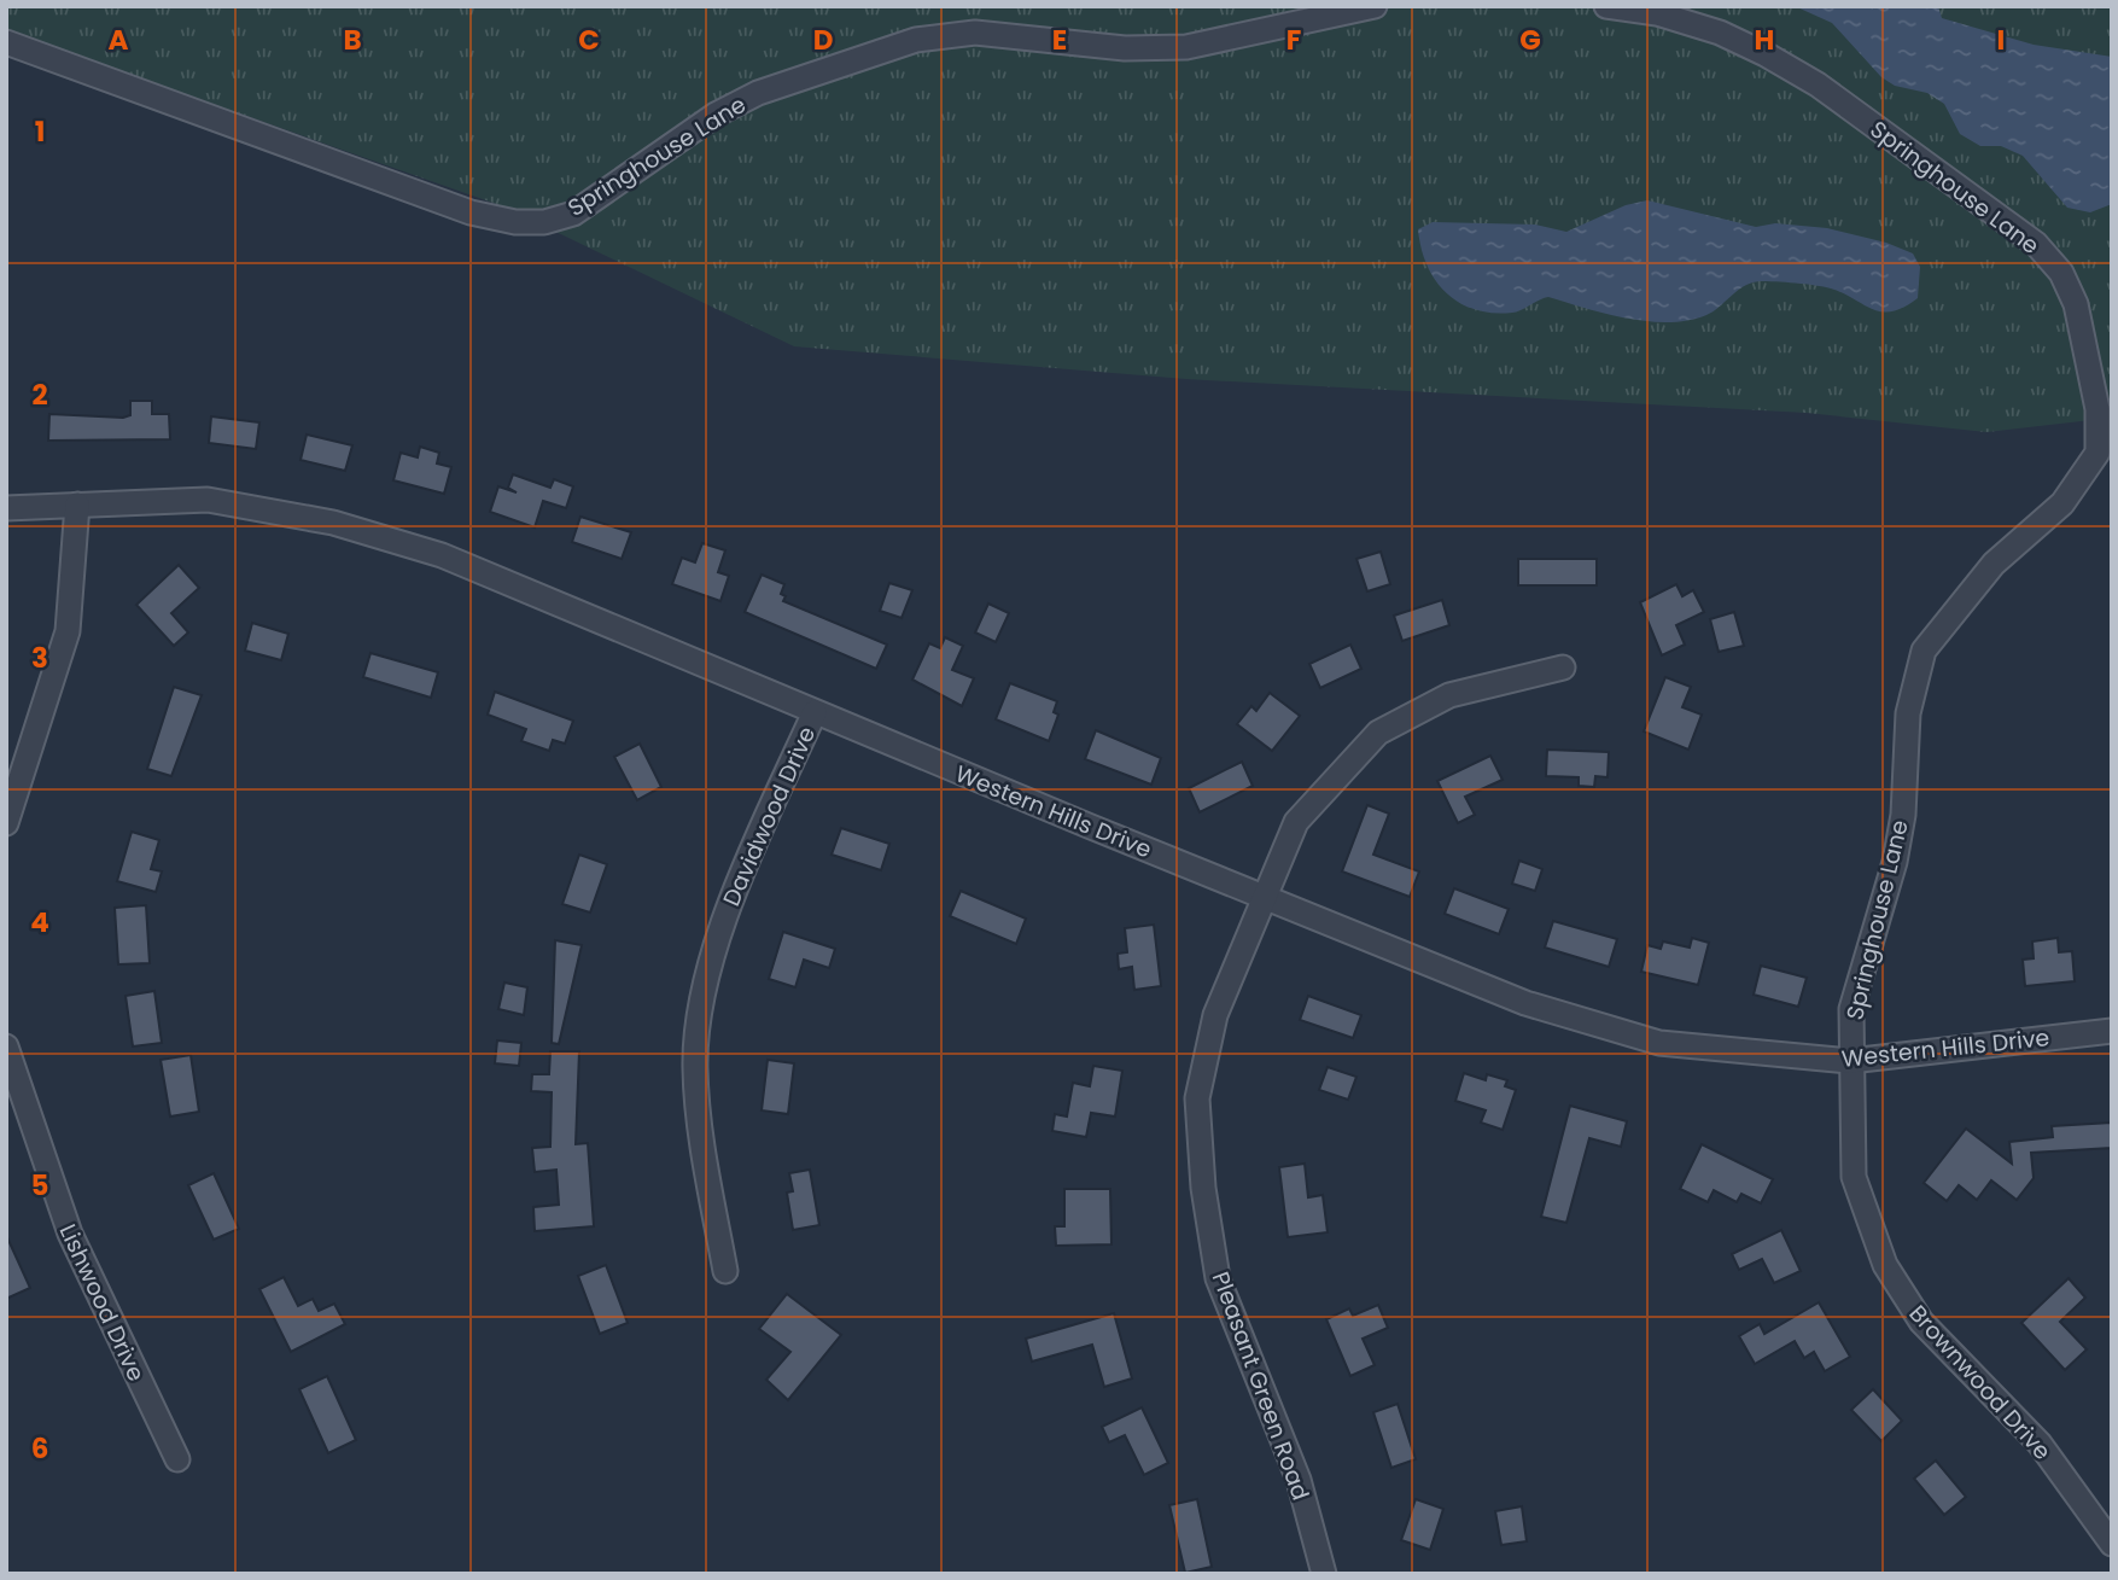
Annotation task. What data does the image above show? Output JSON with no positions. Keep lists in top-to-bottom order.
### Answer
{
  "streets": {
    "street": [
      "Springhouse Lane",
      "Western Hills Drive",
      "Davidwood Drive",
      "Lishwood Drive",
      "Brownwood Drive",
      "Pleasant Green Road"
    ]
  },
  "crossings": [
    ["Springhouse Lane", "Western Hills Drive"],
    ["Springhouse Lane", "Brownwood Drive"],
    ["Western Hills Drive", "Davidwood Drive"],
    ["Western Hills Drive", "Brownwood Drive"],
    ["Western Hills Drive", "Pleasant Green Road"]
  ],
  "grid": {
    "columns": [
      "A",
      "B",
      "C",
      "D",
      "E",
      "F",
      "G",
      "H",
      "I"
    ],
    "rows": [
      "1",
      "2",
      "3",
      "4",
      "5",
      "6"
    ]
  }
}
